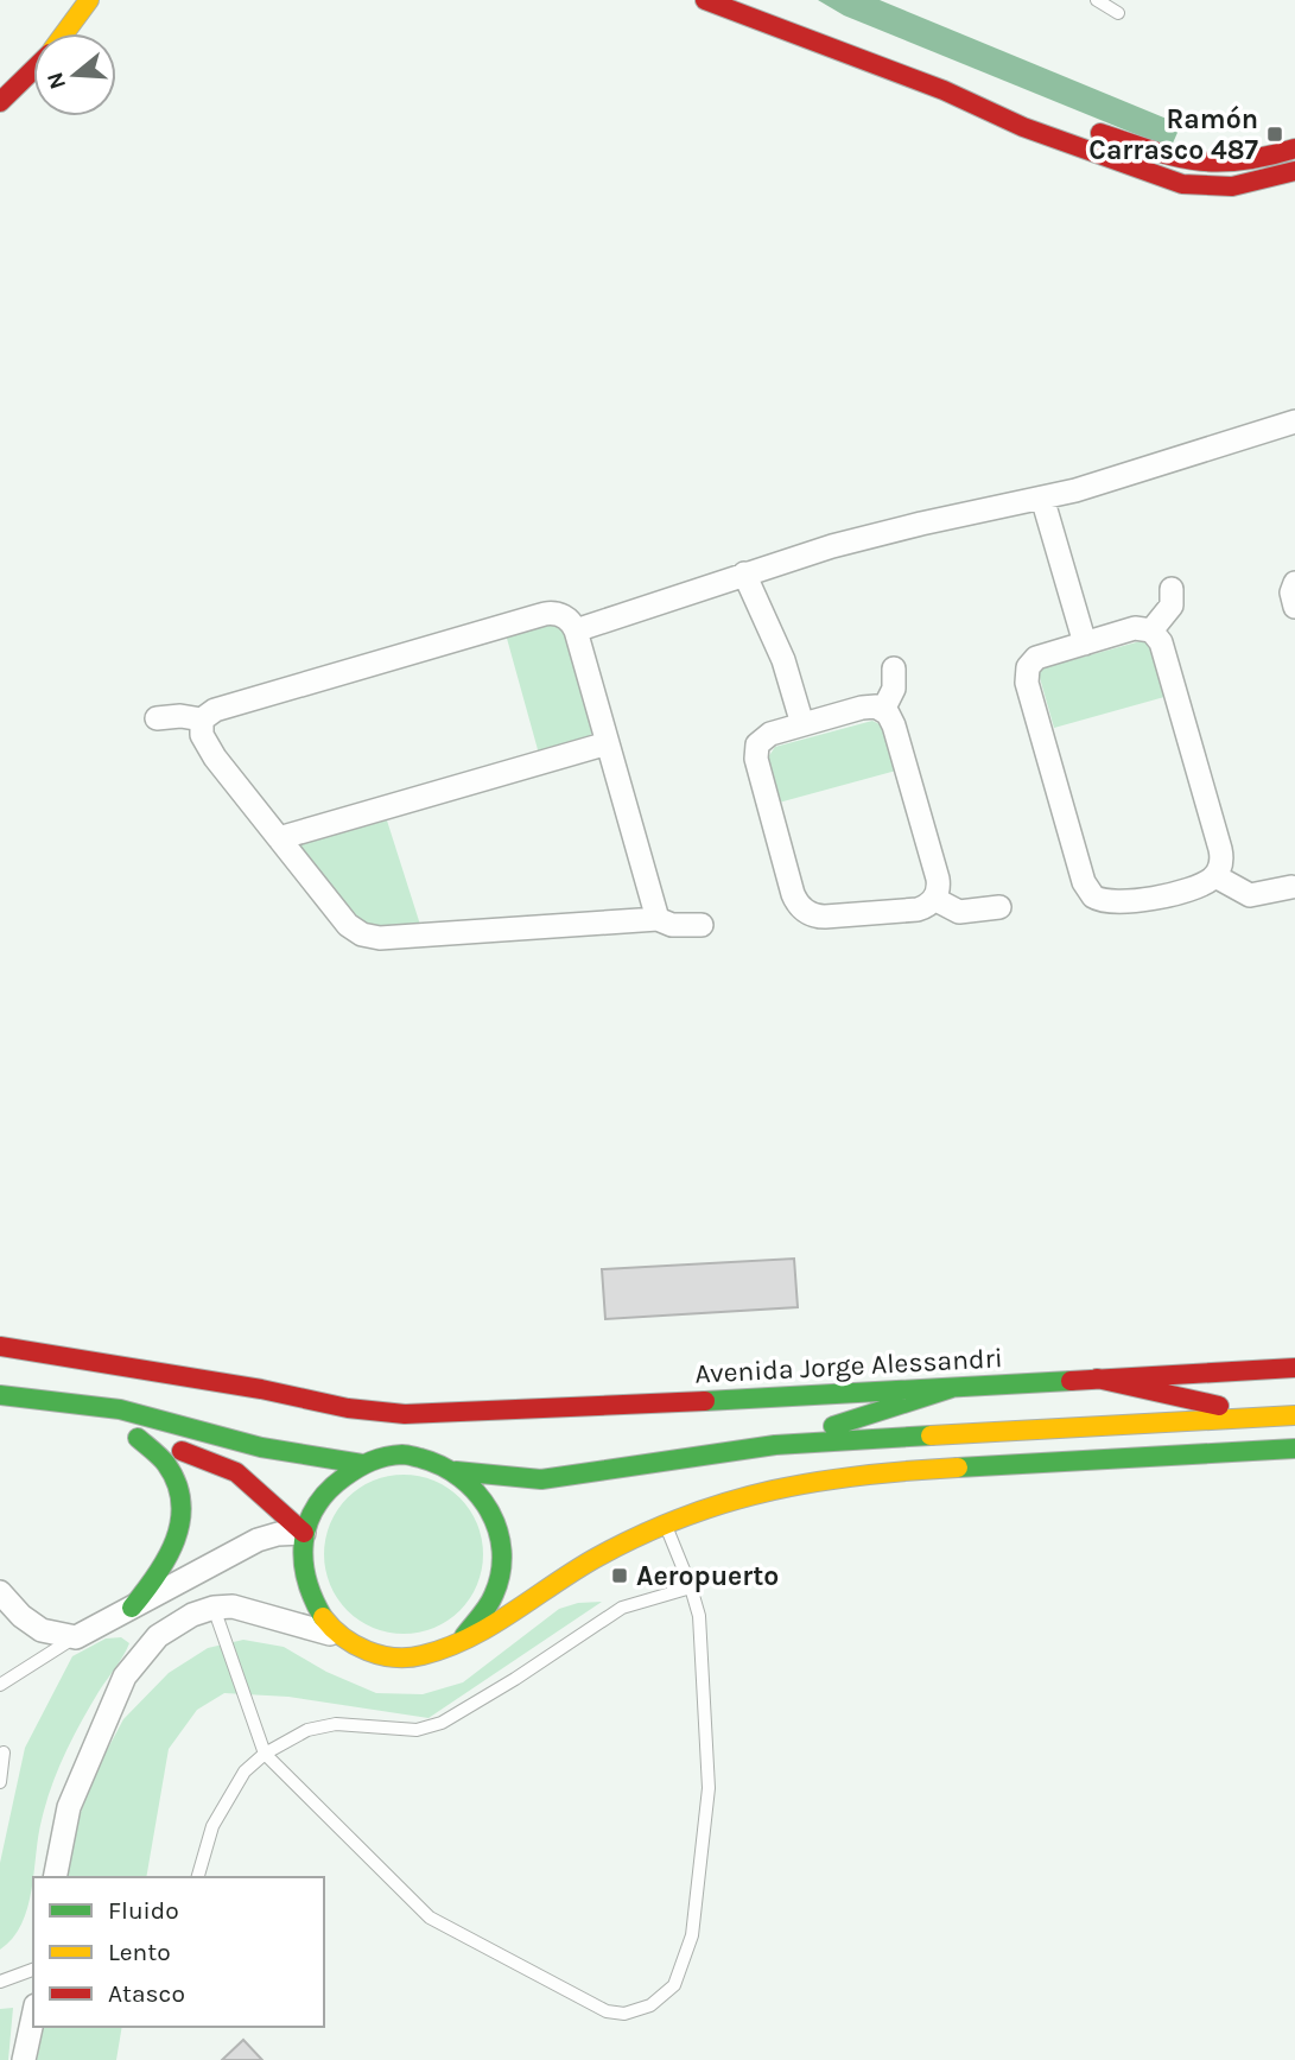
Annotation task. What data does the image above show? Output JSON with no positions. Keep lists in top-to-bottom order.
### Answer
{
  "streets": {
    "main road": ["Avenida Jorge Alessandri"]
  },
  "places": {
    "transit": ["Ramón Carrasco 487", "Aeropuerto"]
  },
  "legend": ["Fluido", "Lento", "Atasco"],
  "north": "left"
}
